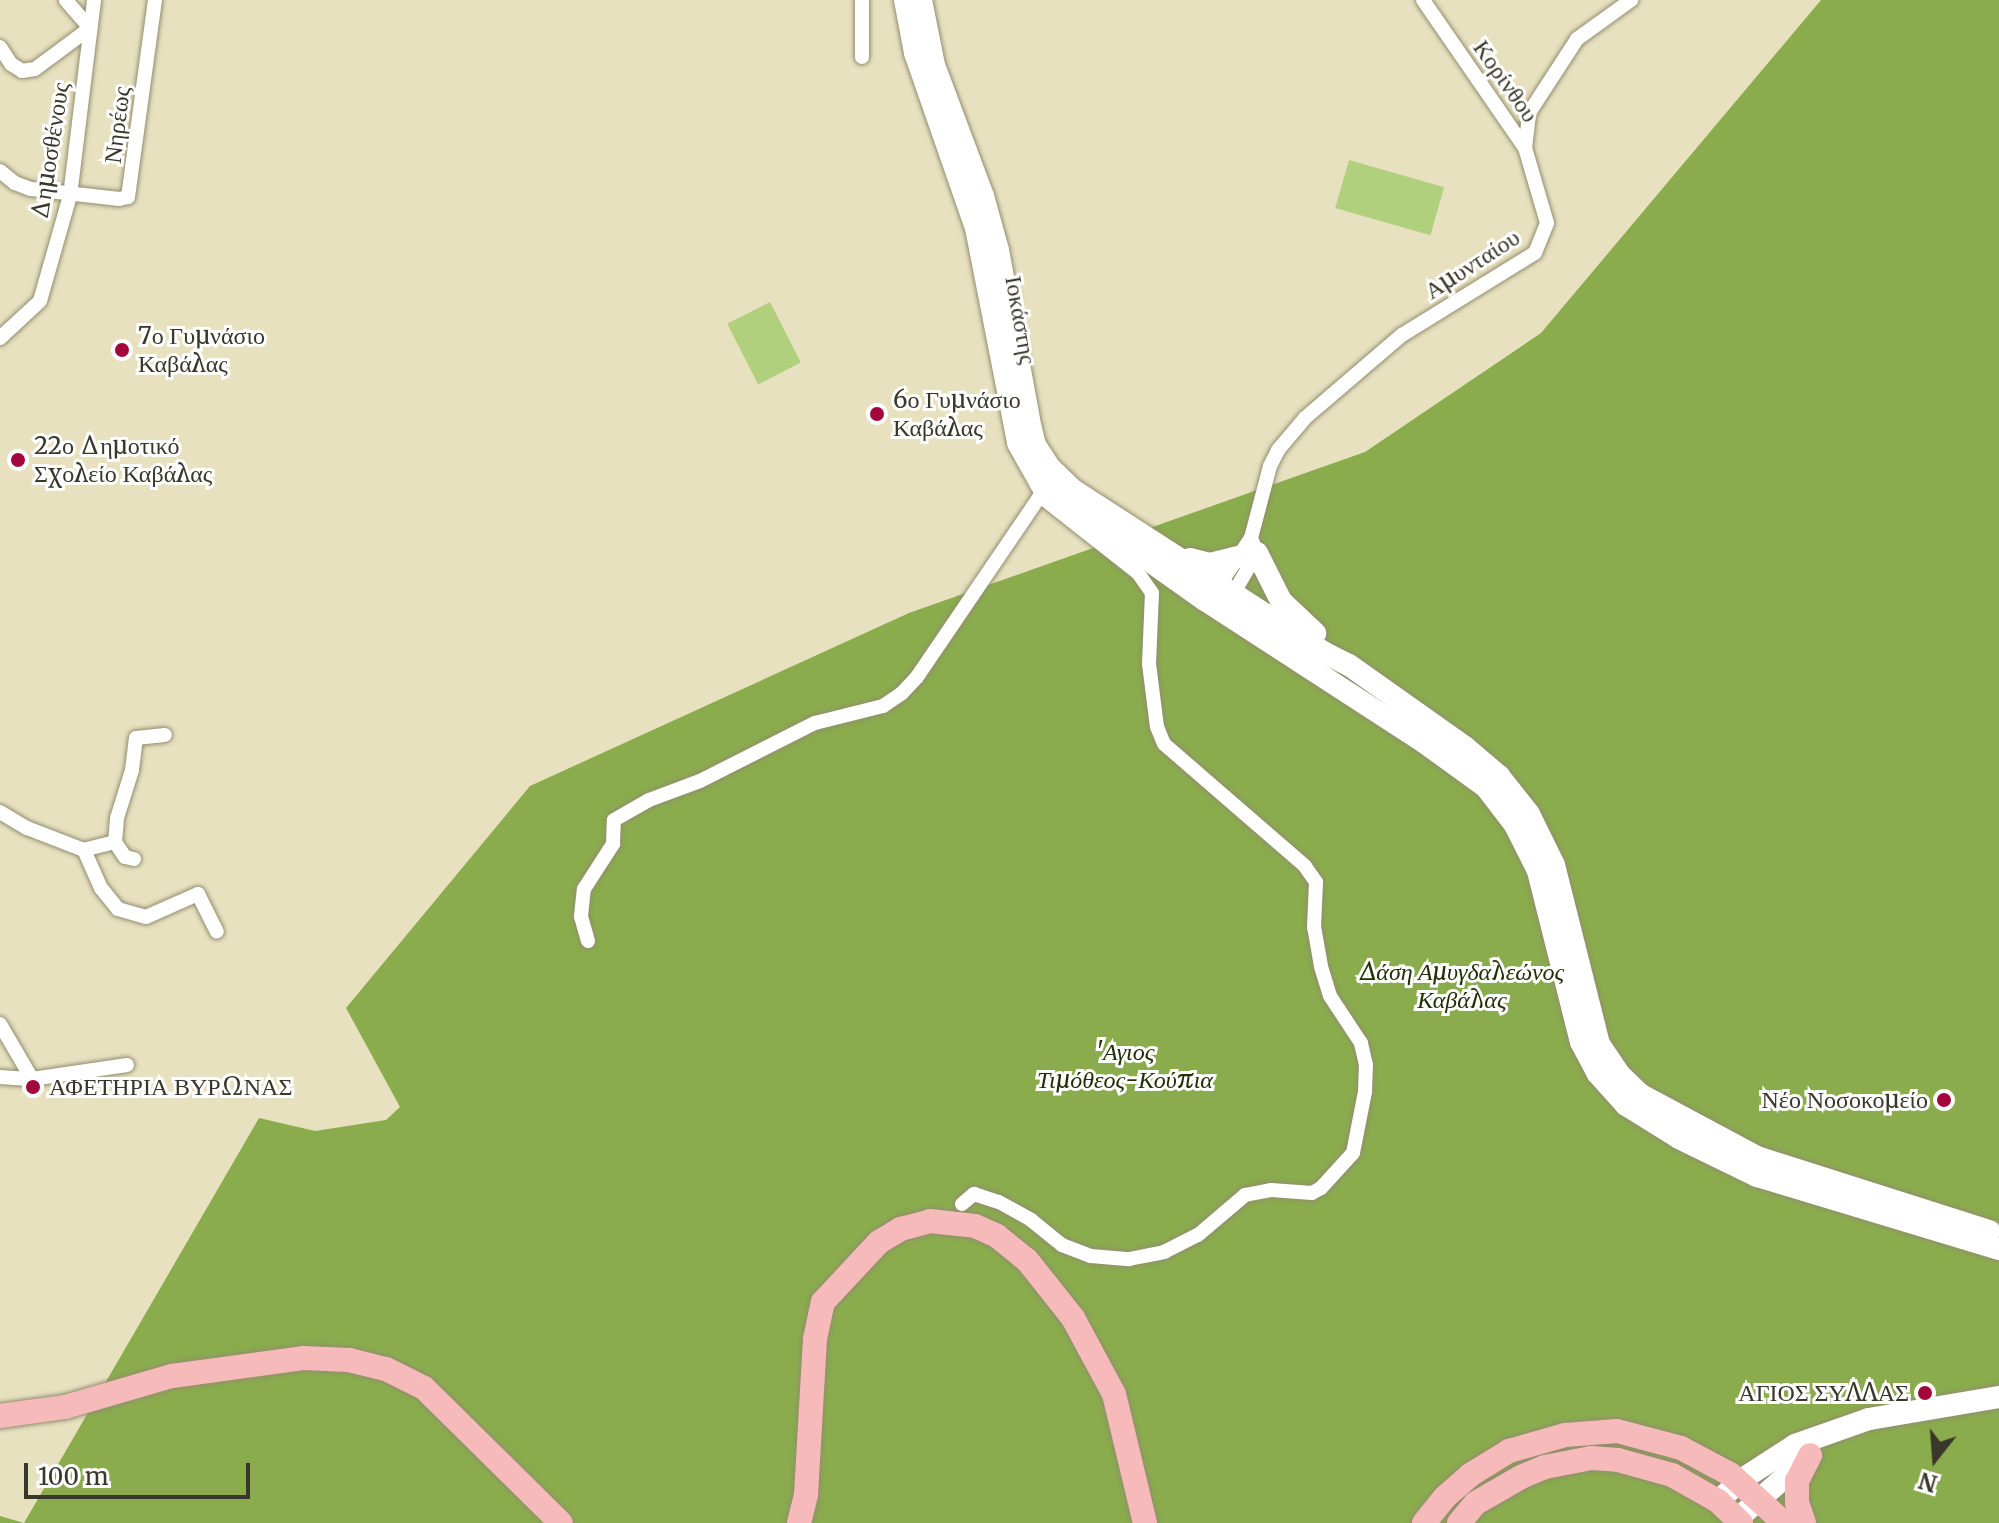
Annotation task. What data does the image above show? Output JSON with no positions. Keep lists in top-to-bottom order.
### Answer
{
  "streets": {
    "street": [
      "Κορίνθου",
      "Νηρέως",
      "Δημοσθένους",
      "Αμυνταίου",
      "Ιοκάστης"
    ]
  },
  "crossings": [
    ["Κορίνθου", "Αμυνταίου"],
    ["Νηρέως", "Δημοσθένους"],
    ["Αμυνταίου", "Ιοκάστης"]
  ],
  "parks": ["Δάση Αμυγδαλεώνος Καβάλας", "'Αγιος Τιμόθεος-Κούπια"],
  "places": [
    "7ο Γυμνάσιο Καβάλας",
    "6ο Γυμνάσιο Καβάλας",
    "22ο Δημοτικό Σχολείο Καβάλας",
    "ΑΦΕΤΗΡΙΑ ΒΥΡΩΝΑΣ",
    "Νέο Νοσοκομείο",
    "ΑΓΙΟΣ ΣΥΛΛΑΣ"
  ],
  "scale_bar": "100 m",
  "north": "bottom"
}
